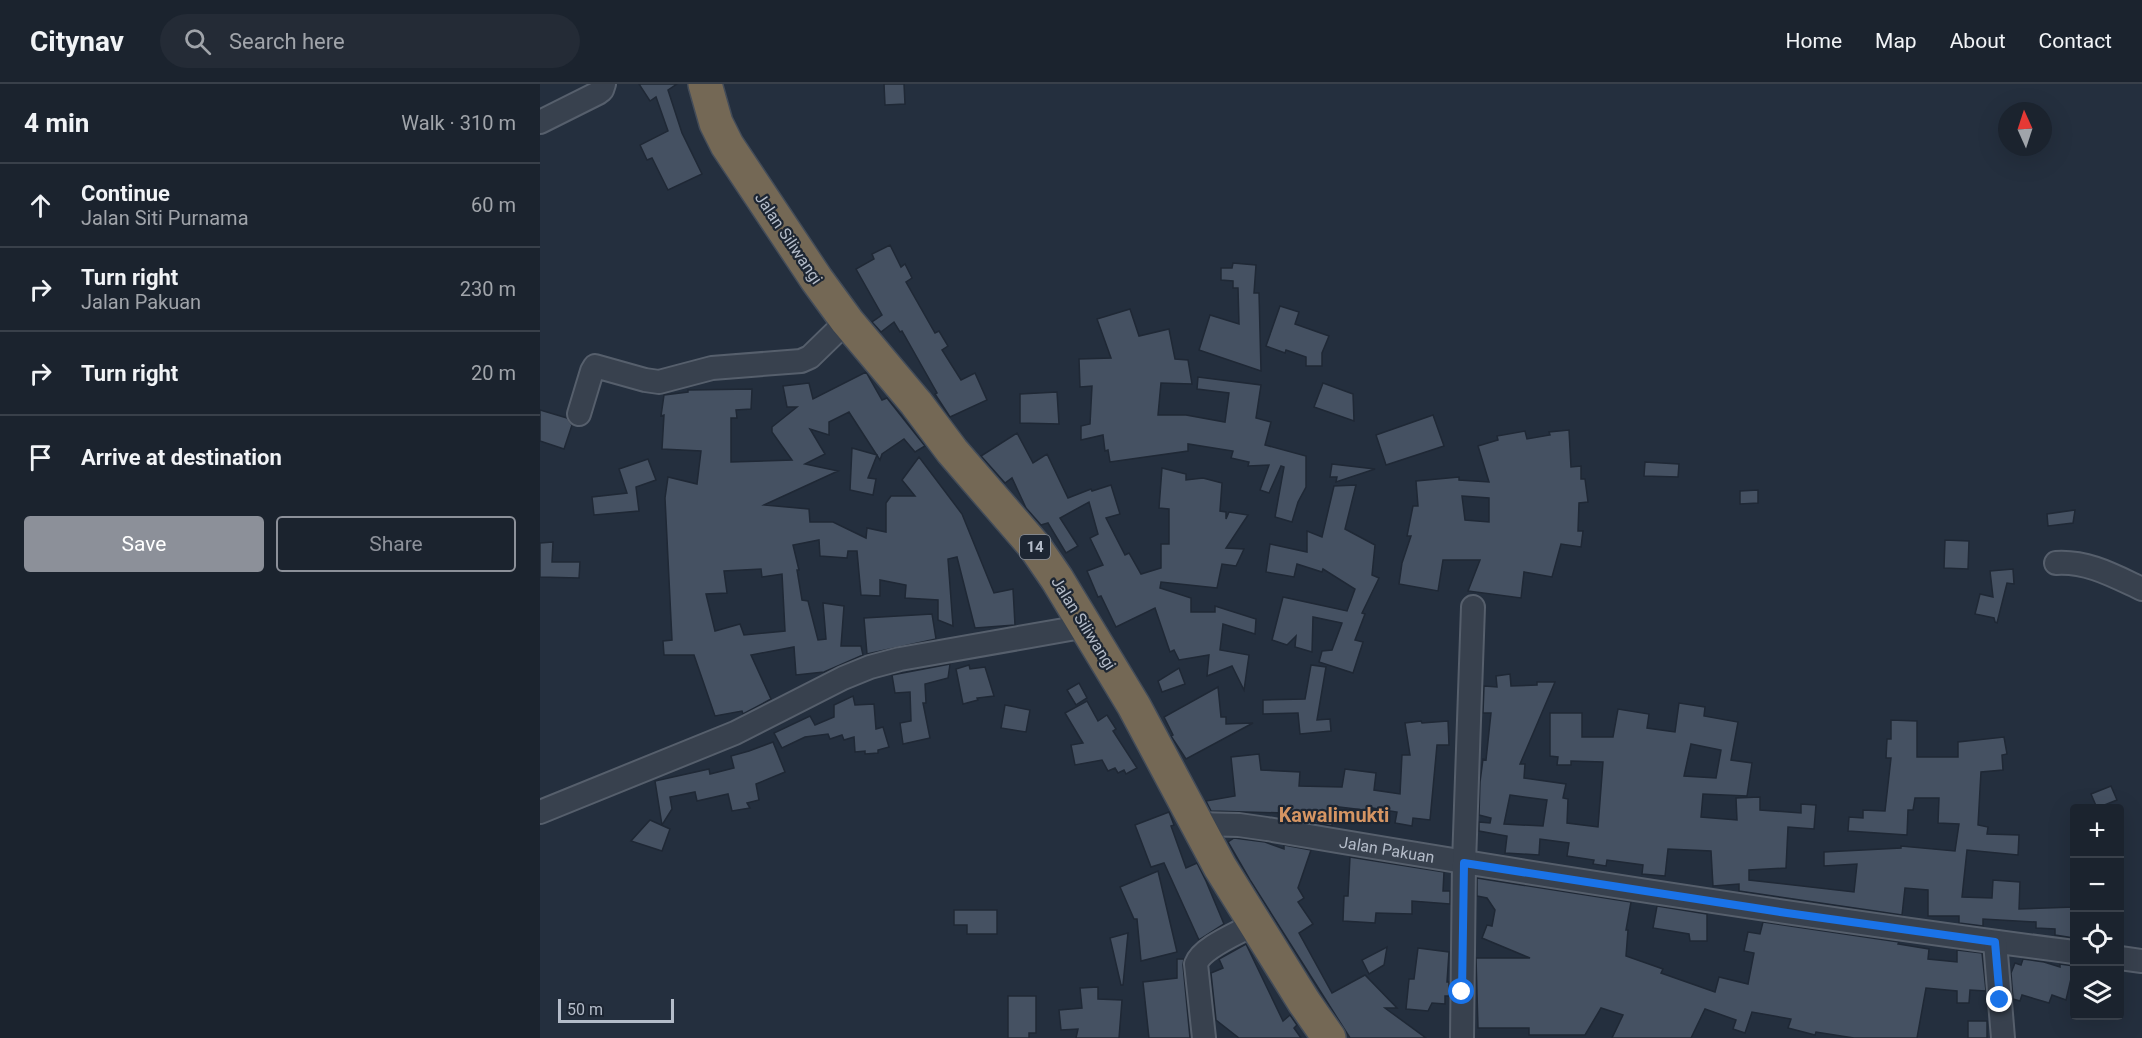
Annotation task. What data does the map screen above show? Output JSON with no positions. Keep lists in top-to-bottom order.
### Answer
{
  "streets": {
    "highway": ["Jalan Siliwangi", "14"],
    "street": ["Jalan Pakuan"]
  },
  "crossings": [
    ["Jalan Siliwangi", "Jalan Pakuan"]
  ],
  "districts": ["Kawalimukti"],
  "scale_bar": "50 m",
  "north": "top",
  "page": {
    "header": "Citynav",
    "search": "Search here",
    "nav": [
      "Home",
      "Map",
      "About",
      "Contact"
    ],
    "heading": ["4 min", "Walk · 310 m"],
    "list": [
      ["Continue", "Jalan Siti Purnama", "60 m"],
      ["Turn right", "Jalan Pakuan", "230 m"],
      ["Turn right", "20 m"],
      "Arrive at destination"
    ],
    "buttons": ["Save", "Share"],
    "map_buttons": ["+", "−"],
    "scale": "50 m"
  }
}
